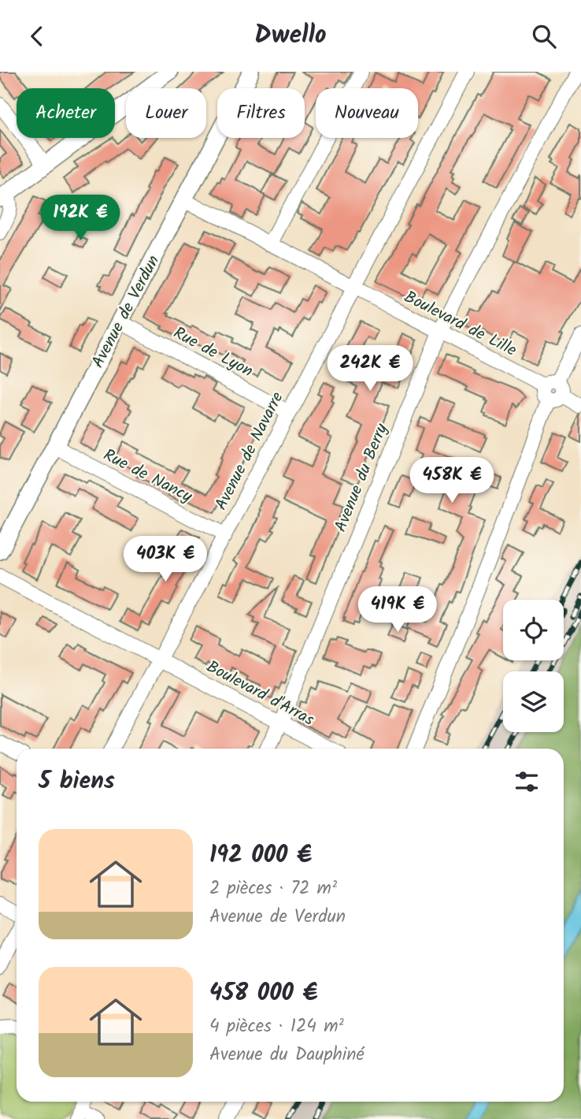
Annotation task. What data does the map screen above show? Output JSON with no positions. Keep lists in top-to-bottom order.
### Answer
{
  "streets": {
    "street": [
      "Avenue de Verdun",
      "Boulevard de Lille",
      "Rue de Lyon",
      "Avenue de Navarre",
      "Rue de Nancy",
      "Avenue du Berry",
      "Boulevard d'Arras"
    ]
  },
  "crossings": [
    ["Avenue de Verdun", "Boulevard de Lille"],
    ["Avenue de Verdun", "Rue de Lyon"],
    ["Avenue de Verdun", "Rue de Nancy"],
    ["Boulevard de Lille", "Avenue de Navarre"],
    ["Boulevard de Lille", "Avenue du Berry"],
    ["Rue de Lyon", "Avenue de Navarre"],
    ["Avenue de Navarre", "Rue de Nancy"],
    ["Avenue de Navarre", "Boulevard d'Arras"],
    ["Avenue du Berry", "Boulevard d'Arras"]
  ],
  "page": {
    "header": "Dwello",
    "chip": [
      "Acheter",
      "Louer",
      "Filtres",
      "Nouveau"
    ],
    "price": [
      "192K €",
      "242K €",
      "458K €",
      "403K €",
      "419K €"
    ],
    "heading": "5 biens",
    "list": [
      {
        "name": "192 000 €",
        "note": "2 pièces · 72 m² · Avenue de Verdun"
      },
      {
        "name": "458 000 €",
        "note": "4 pièces · 124 m² · Avenue du Dauphiné"
      }
    ]
  }
}
